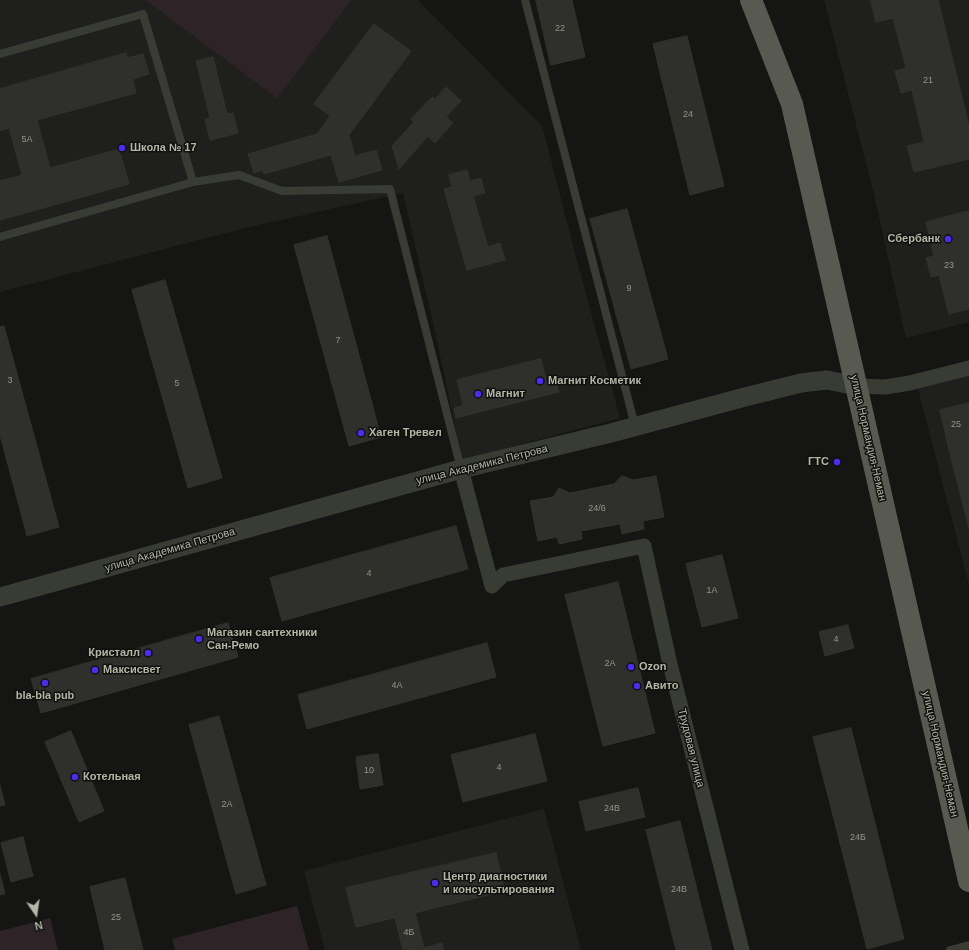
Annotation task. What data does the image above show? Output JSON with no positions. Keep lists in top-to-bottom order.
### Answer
{
  "streets": {
    "main road": ["улица Нормандия-Неман"],
    "street": ["улица Академика Петрова", "Трудовая улица"]
  },
  "crossings": [
    ["улица Нормандия-Неман", "улица Академика Петрова"],
    ["улица Академика Петрова", "Трудовая улица"]
  ],
  "places": [
    "Школа № 17",
    "Сбербанк",
    "Магнит Косметик",
    "Магнит",
    "Хаген Тревел",
    "ГТС",
    "Магазин сантехники Сан-Ремо",
    "Кристалл",
    "Ozon",
    "Максисвет",
    "bla-bla pub",
    "Авито",
    "Котельная",
    "Центр диагностики и консультирования"
  ],
  "house_numbers": [
    "22",
    "21",
    "24",
    "5А",
    "23",
    "9",
    "7",
    "3",
    "5",
    "25",
    "24/6",
    "4",
    "1А",
    "4",
    "2А",
    "4А",
    "4",
    "10",
    "2А",
    "24В",
    "24Б",
    "24В",
    "25",
    "4Б"
  ],
  "north": "bottom"
}
